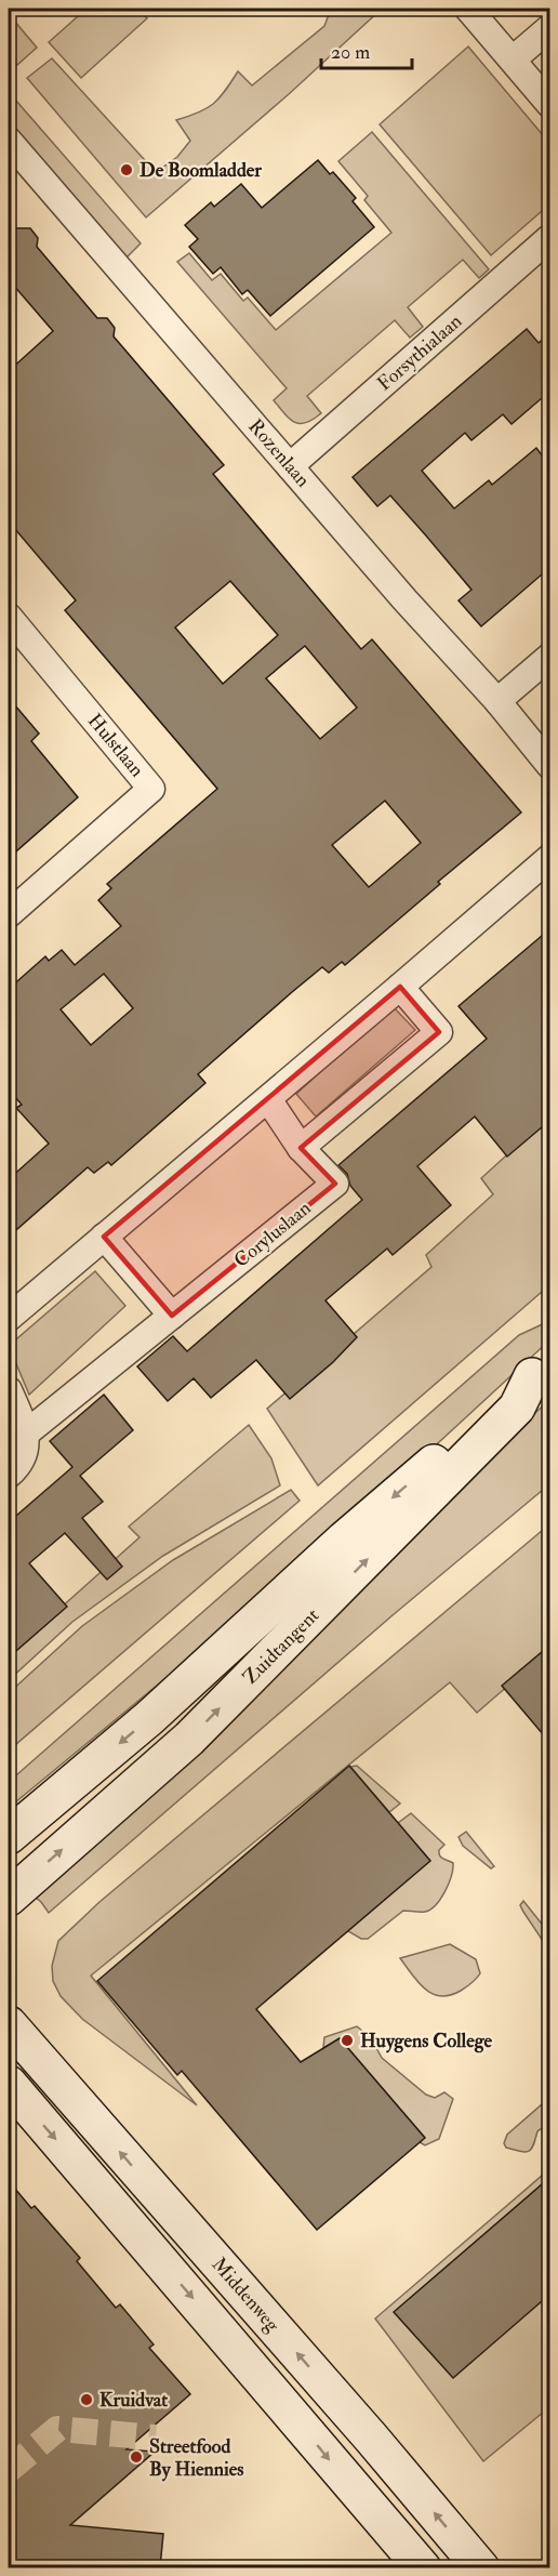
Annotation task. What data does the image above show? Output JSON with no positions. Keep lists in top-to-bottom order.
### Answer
{
  "streets": {
    "main road": ["Zuidtangent", "Middenweg"],
    "street": [
      "Forsythialaan",
      "Rozenlaan",
      "Hulstlaan",
      "Coryluslaan"
    ]
  },
  "crossings": [
    ["Forsythialaan", "Rozenlaan"]
  ],
  "places": [
    "De Boomladder",
    "Huygens College",
    "Kruidvat",
    "Streetfood By Hiennies"
  ],
  "scale_bar": "20 m"
}
